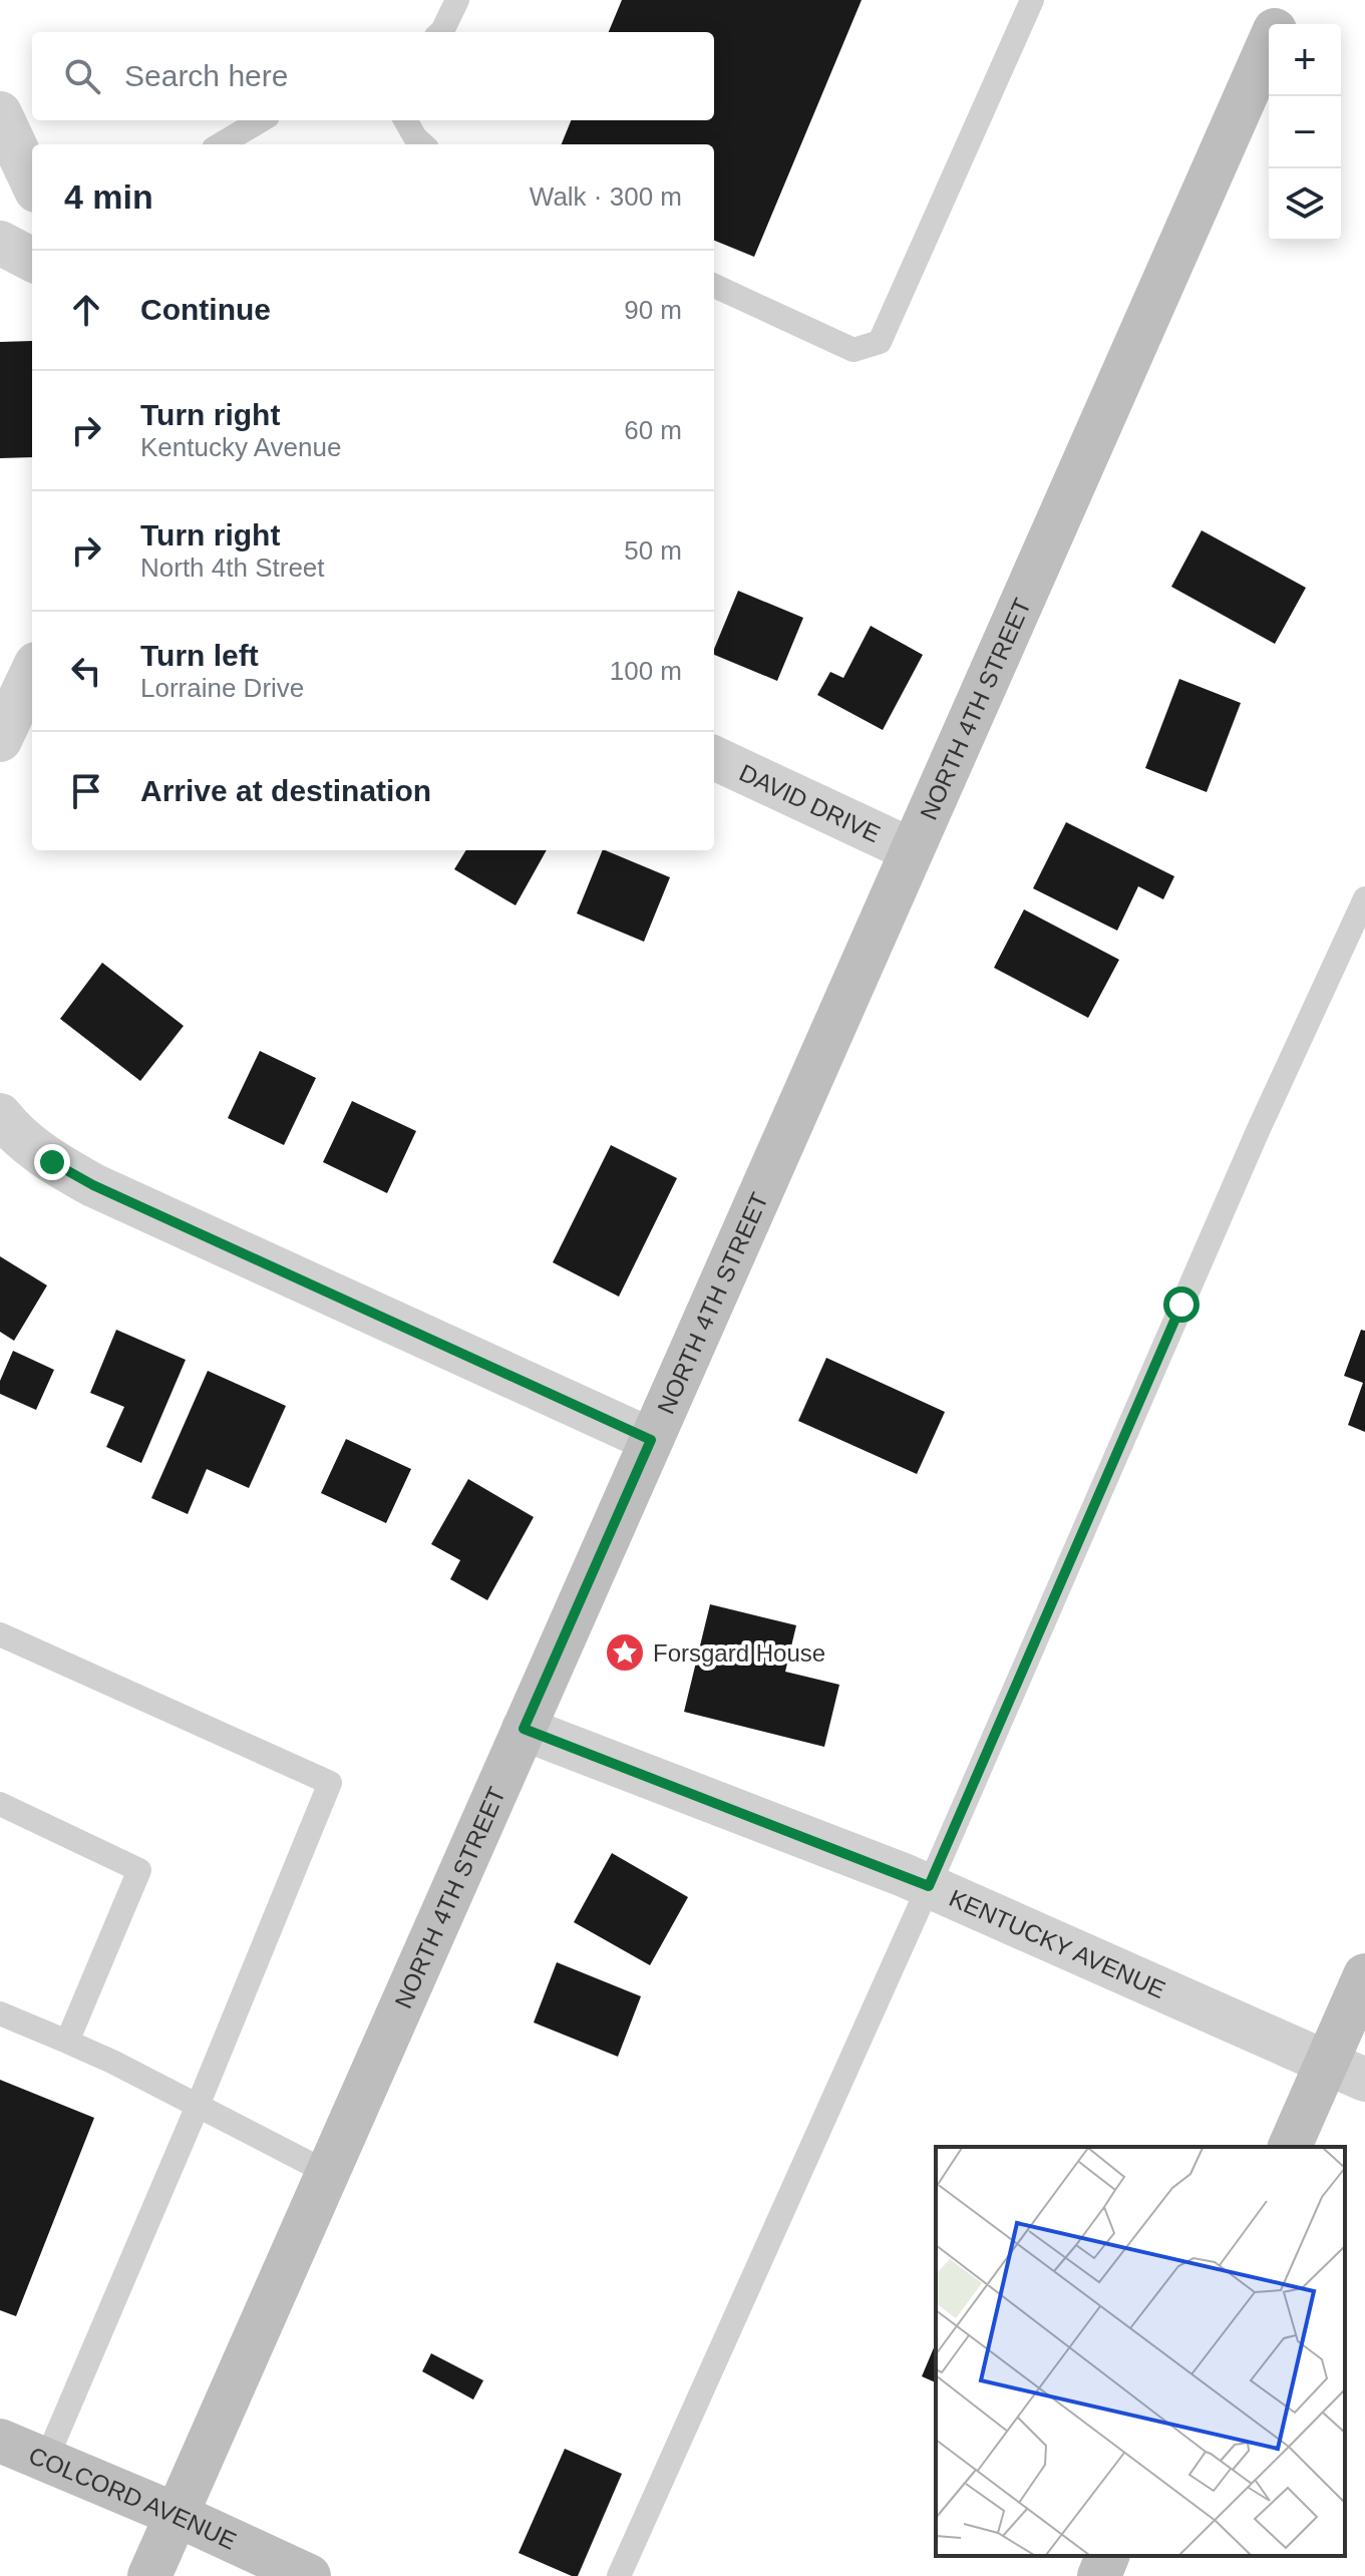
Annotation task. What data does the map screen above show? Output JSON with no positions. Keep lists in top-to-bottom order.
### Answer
{
  "streets": {
    "main road": ["NORTH 4TH STREET", "COLCORD AVENUE"],
    "street": ["DAVID DRIVE", "KENTUCKY AVENUE"]
  },
  "crossings": [
    ["NORTH 4TH STREET", "DAVID DRIVE"],
    ["NORTH 4TH STREET", "KENTUCKY AVENUE"],
    ["NORTH 4TH STREET", "COLCORD AVENUE"]
  ],
  "places": {
    "place": ["Forsgard House"]
  },
  "page": {
    "map_buttons": ["+", "−"],
    "search": "Search here",
    "heading": ["4 min", "Walk · 300 m"],
    "list": [
      ["Continue", "90 m"],
      ["Turn right", "Kentucky Avenue", "60 m"],
      ["Turn right", "North 4th Street", "50 m"],
      ["Turn left", "Lorraine Drive", "100 m"],
      "Arrive at destination"
    ]
  }
}
